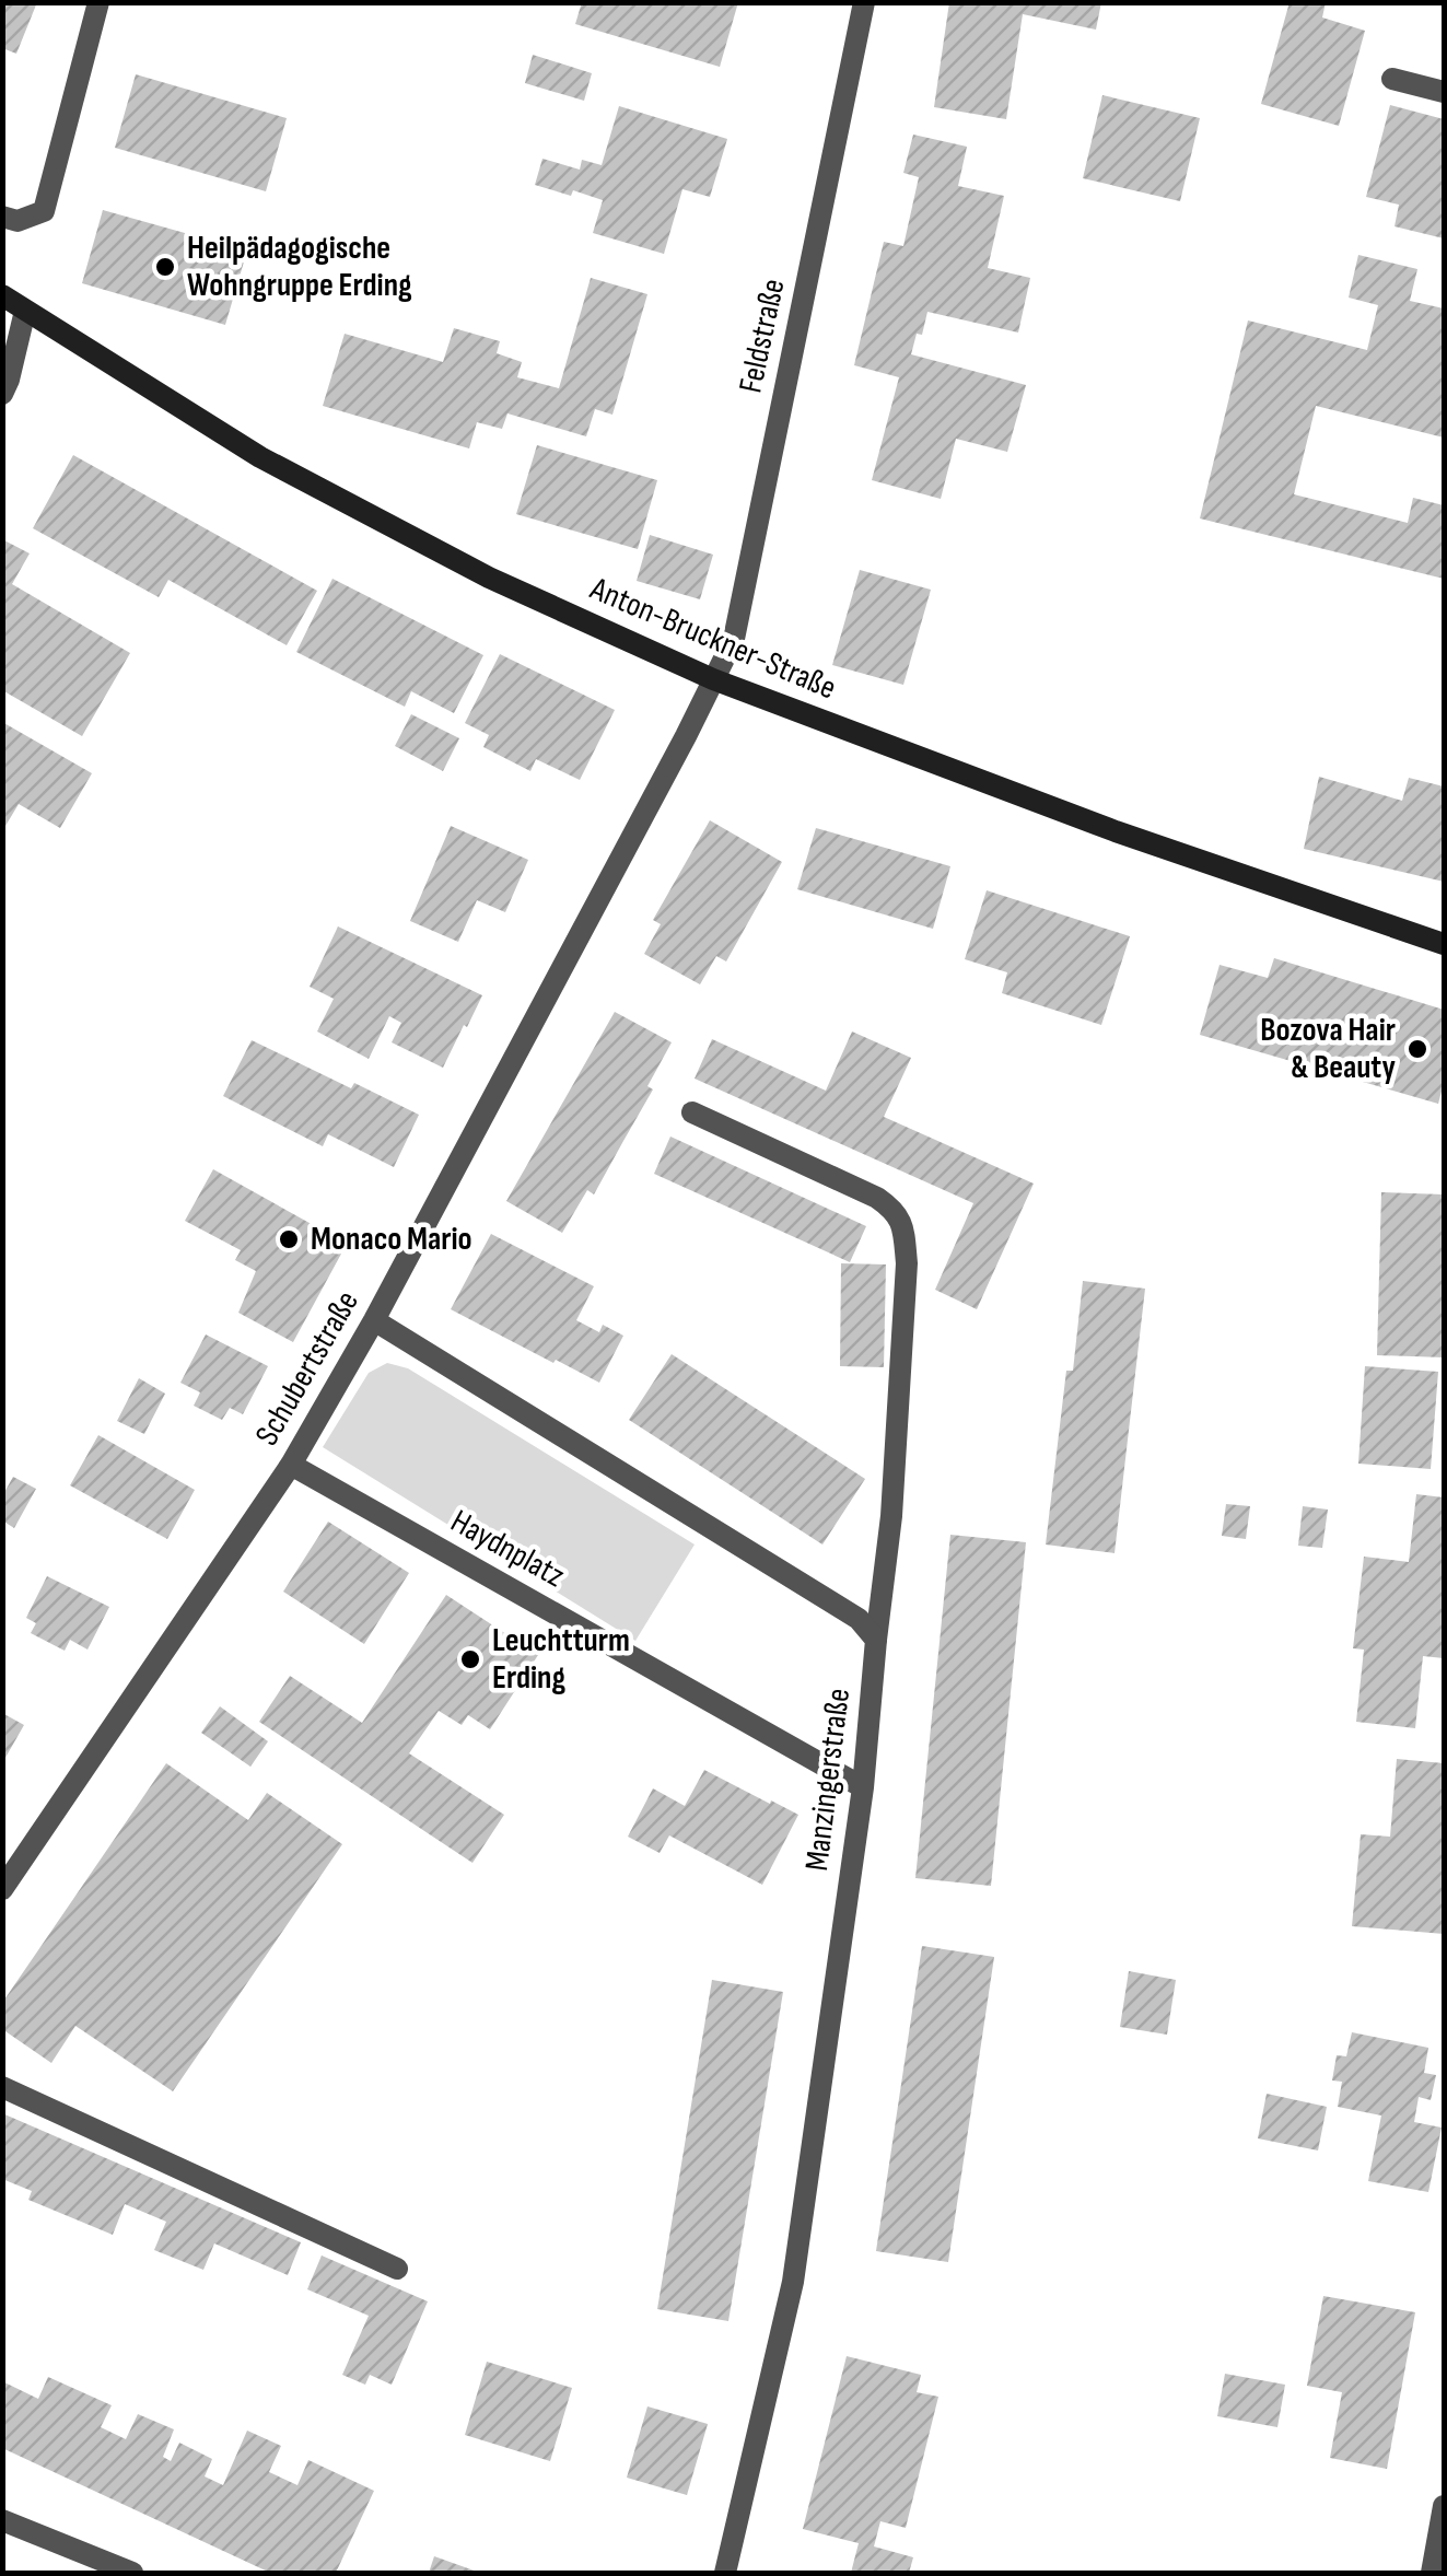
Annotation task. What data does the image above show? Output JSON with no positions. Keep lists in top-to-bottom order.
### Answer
{
  "streets": {
    "main road": ["Anton-Bruckner-Straße"],
    "street": [
      "Feldstraße",
      "Schubertstraße",
      "Haydnplatz",
      "Manzingerstraße"
    ]
  },
  "crossings": [
    ["Feldstraße", "Anton-Bruckner-Straße"],
    ["Feldstraße", "Schubertstraße"],
    ["Anton-Bruckner-Straße", "Schubertstraße"],
    ["Schubertstraße", "Haydnplatz"],
    ["Haydnplatz", "Manzingerstraße"]
  ],
  "places": [
    "Heilpädagogische Wohngruppe Erding",
    "Bozova Hair & Beauty",
    "Monaco Mario",
    "Leuchtturm Erding"
  ]
}
